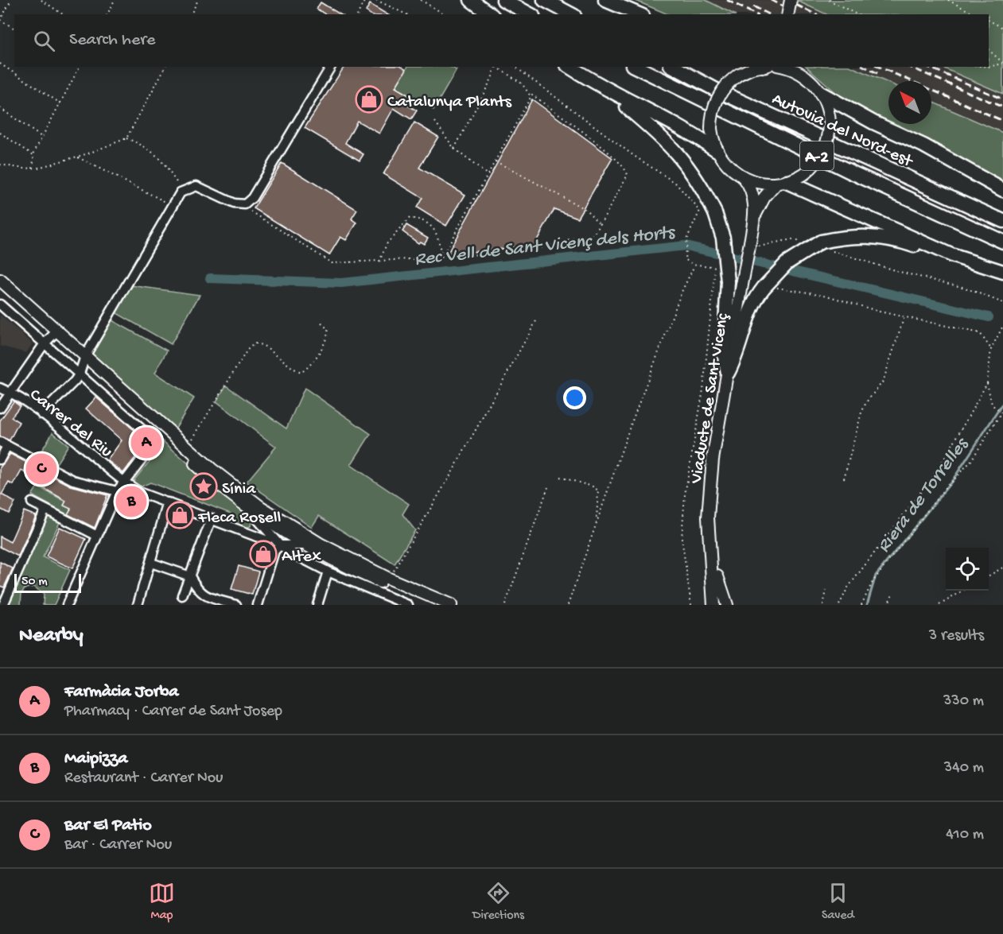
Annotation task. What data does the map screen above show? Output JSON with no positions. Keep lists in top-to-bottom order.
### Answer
{
  "streets": {
    "highway": ["Autovia del Nord-est", "A-2"],
    "main road": ["Viaducte de Sant Vicenç"],
    "street": ["Carrer del Riu"]
  },
  "water": ["Rec Vell de Sant Vicenç dels Horts", "Riera de Torrelles"],
  "places": {
    "shop": ["Catalunya Plants", "Fleca Rosell", "Altex"],
    "place": ["Sínia"]
  },
  "scale_bar": "50 m",
  "north": "top left",
  "page": {
    "search": "Search here",
    "pins": ["A", "C", "B"],
    "scale": "50 m",
    "heading": ["Nearby", "3 results"],
    "list": [
      {
        "mark": "A",
        "name": "Farmàcia Jorba",
        "note": "Pharmacy · Carrer de Sant Josep",
        "value": "330 m"
      },
      {
        "mark": "B",
        "name": "Maipizza",
        "note": "Restaurant · Carrer Nou",
        "value": "340 m"
      },
      {
        "mark": "C",
        "name": "Bar El Patio",
        "note": "Bar · Carrer Nou",
        "value": "410 m"
      }
    ],
    "nav": ["Map", "Directions", "Saved"]
  }
}
